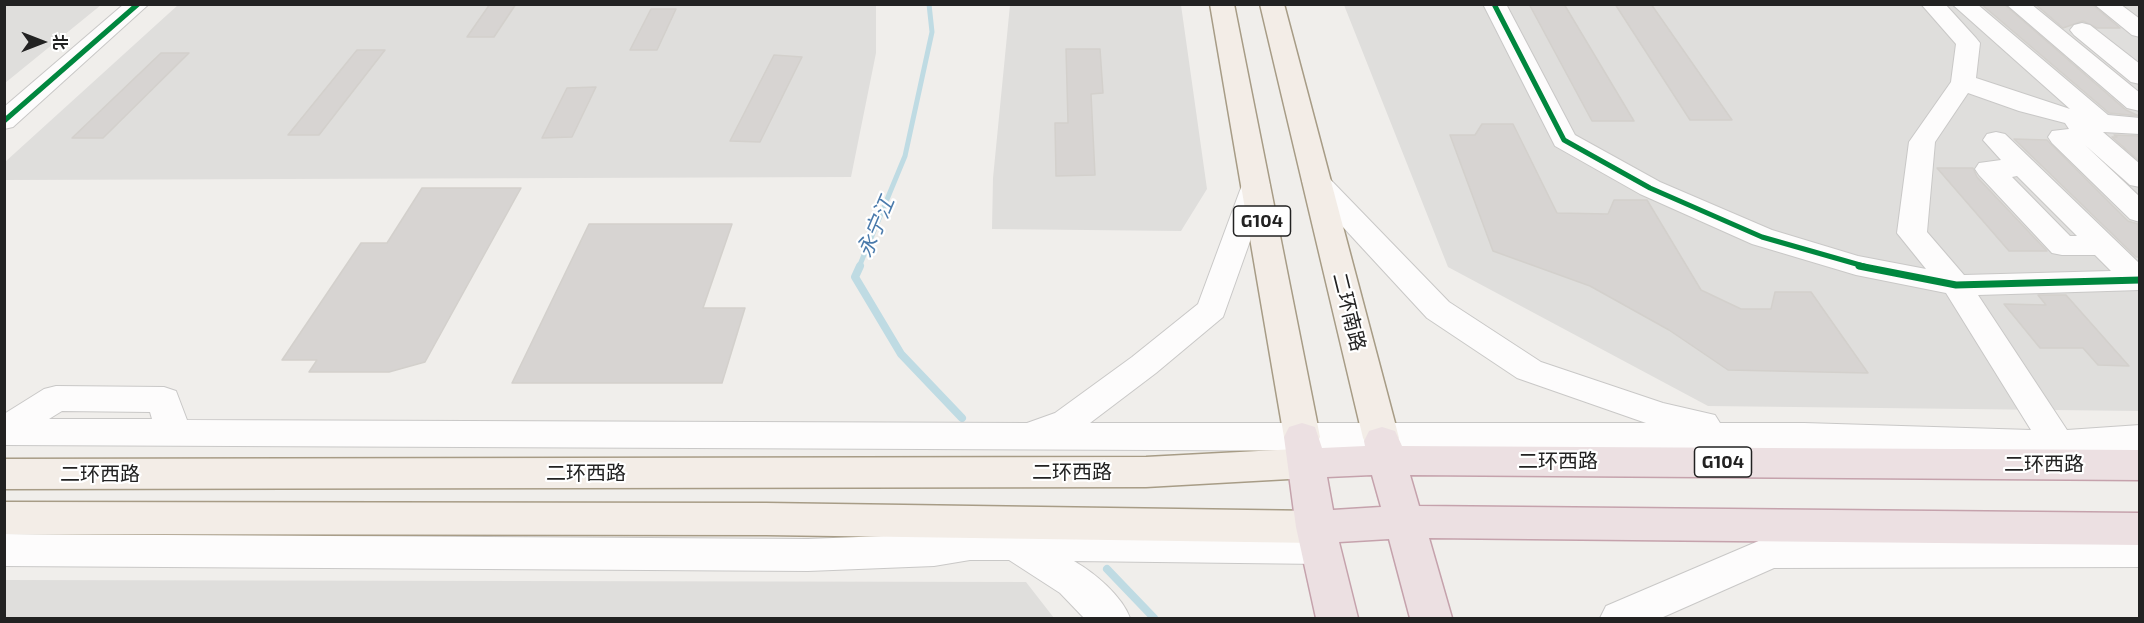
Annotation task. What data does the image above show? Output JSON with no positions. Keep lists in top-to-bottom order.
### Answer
{
  "streets": {
    "highway": ["G104", "二环南路", "二环西路"]
  },
  "crossings": [
    ["G104", "二环西路"],
    ["二环南路", "二环西路"]
  ],
  "water": ["永宁江"],
  "north": "right"
}
